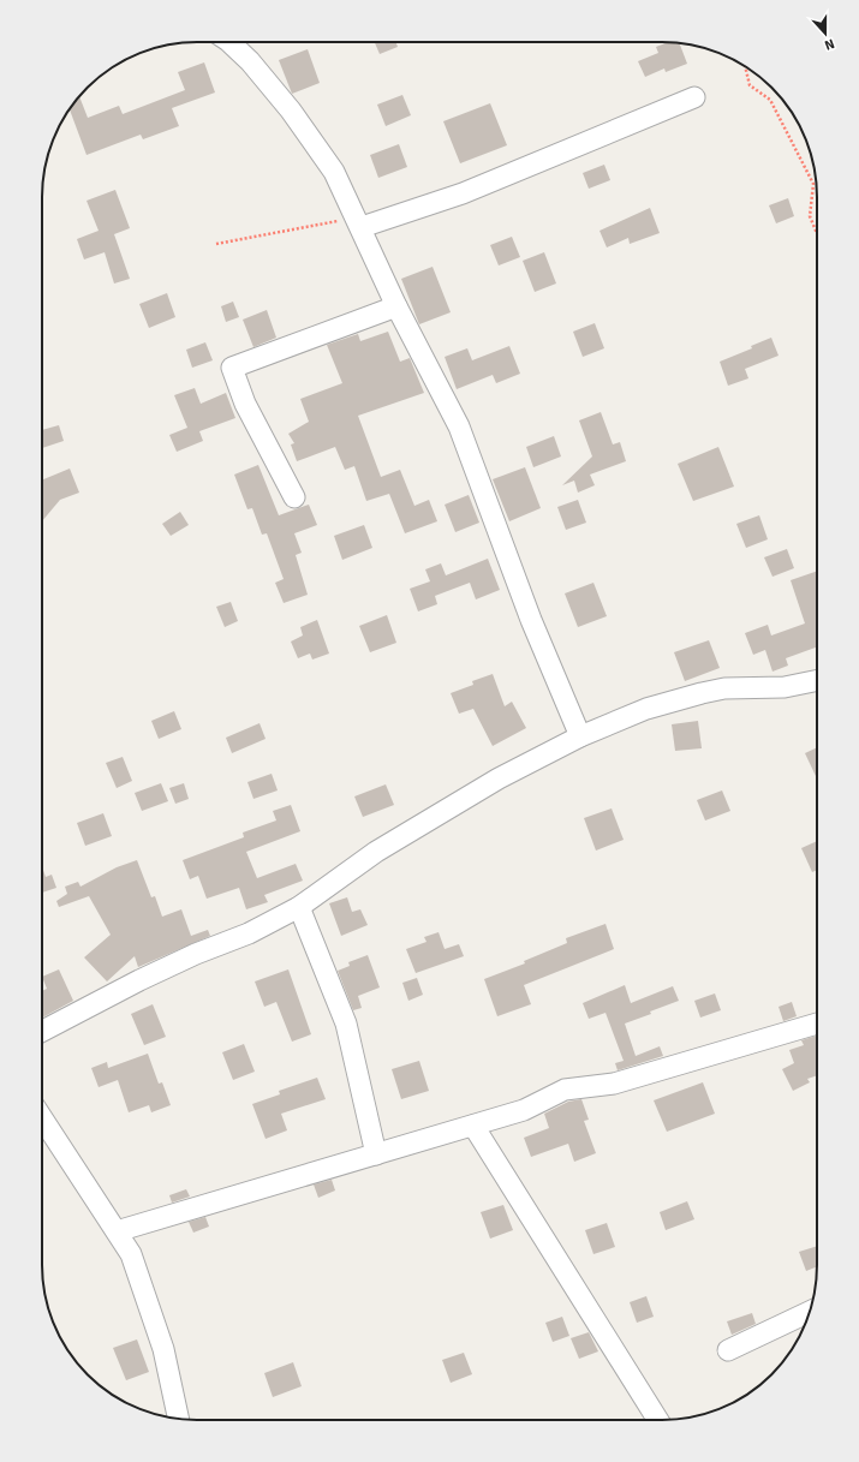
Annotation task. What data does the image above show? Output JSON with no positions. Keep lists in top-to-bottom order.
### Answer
{
  "north": "bottom"
}
